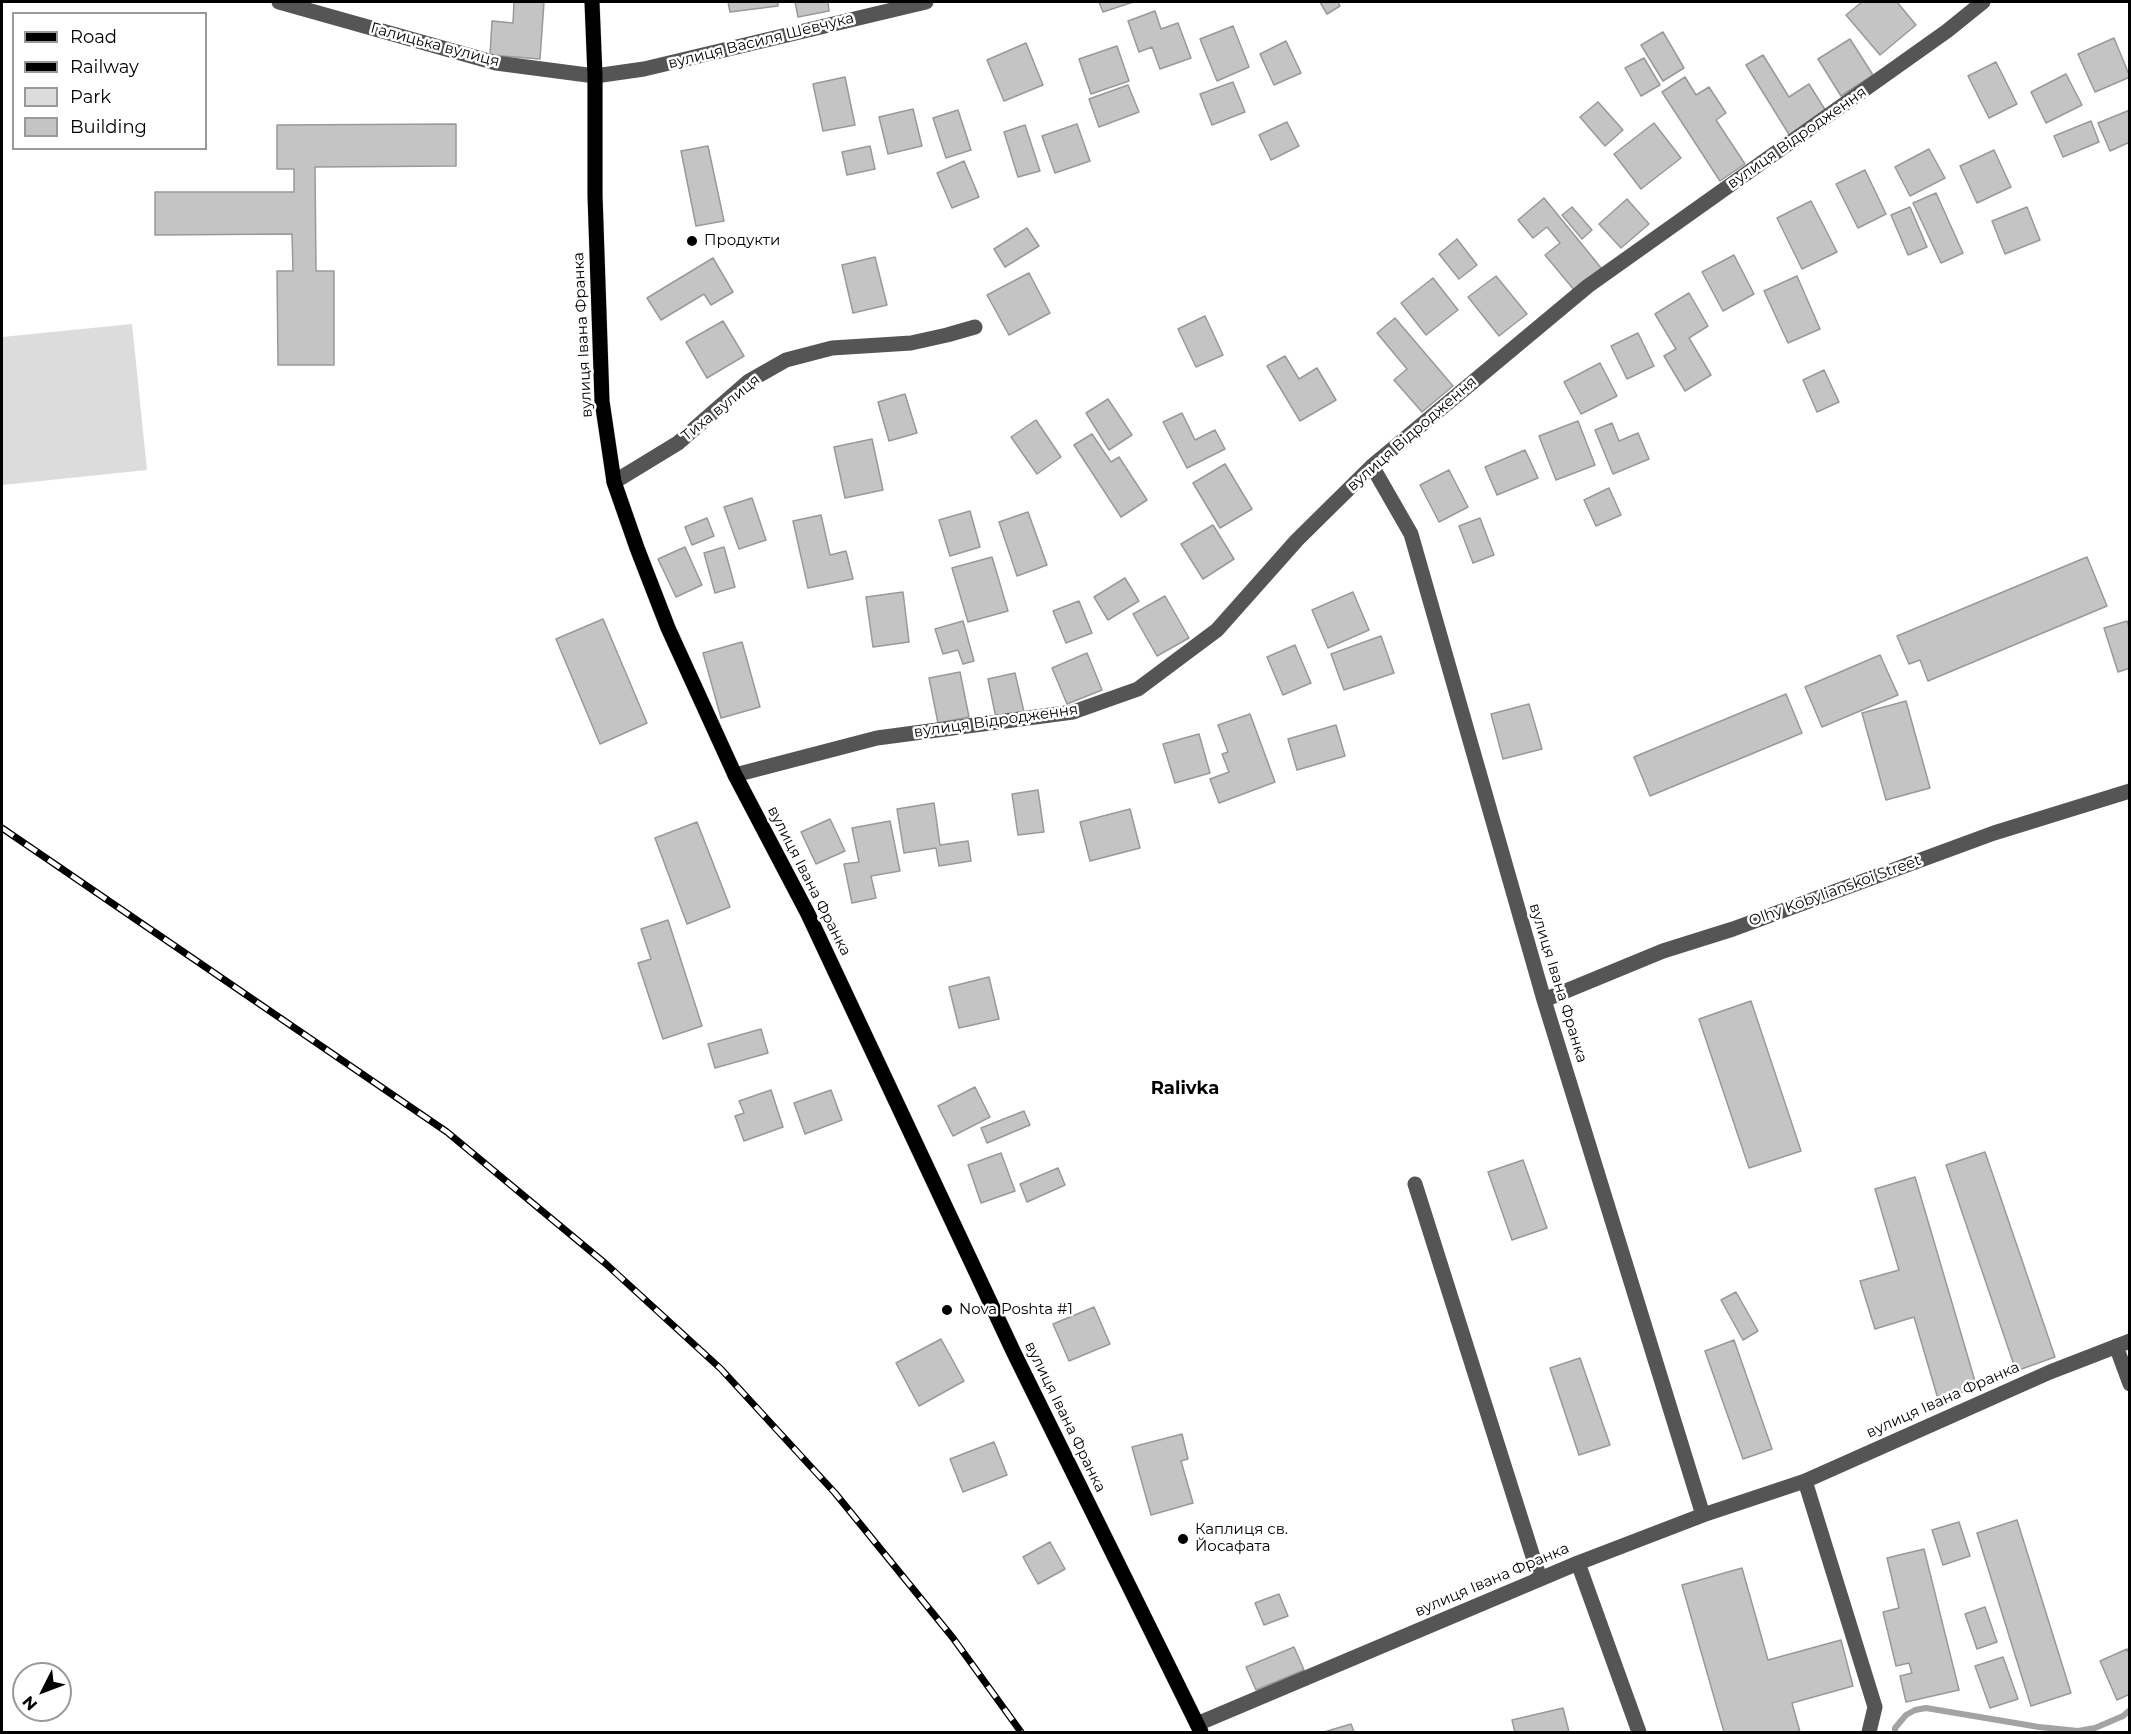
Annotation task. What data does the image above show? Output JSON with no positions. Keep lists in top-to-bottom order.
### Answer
{
  "streets": {
    "main road": ["вулиця Івана Франка"],
    "street": [
      "вулиця Василя Шевчука",
      "Галицька вулиця",
      "вулиця Відродження",
      "Тиха вулиця",
      "Olhy Kobylianskoi Street"
    ]
  },
  "crossings": [
    ["вулиця Василя Шевчука", "Галицька вулиця"],
    ["вулиця Василя Шевчука", "вулиця Івана Франка"],
    ["Галицька вулиця", "вулиця Івана Франка"],
    ["вулиця Відродження", "вулиця Івана Франка"],
    ["вулиця Івана Франка", "Тиха вулиця"],
    ["вулиця Івана Франка", "Olhy Kobylianskoi Street"]
  ],
  "districts": ["Ralivka"],
  "places": ["Продукти", "Nova Poshta #1", "Каплиця св. Йосафата"],
  "legend": [
    "Road",
    "Railway",
    "Park",
    "Building"
  ],
  "north": "bottom left"
}
